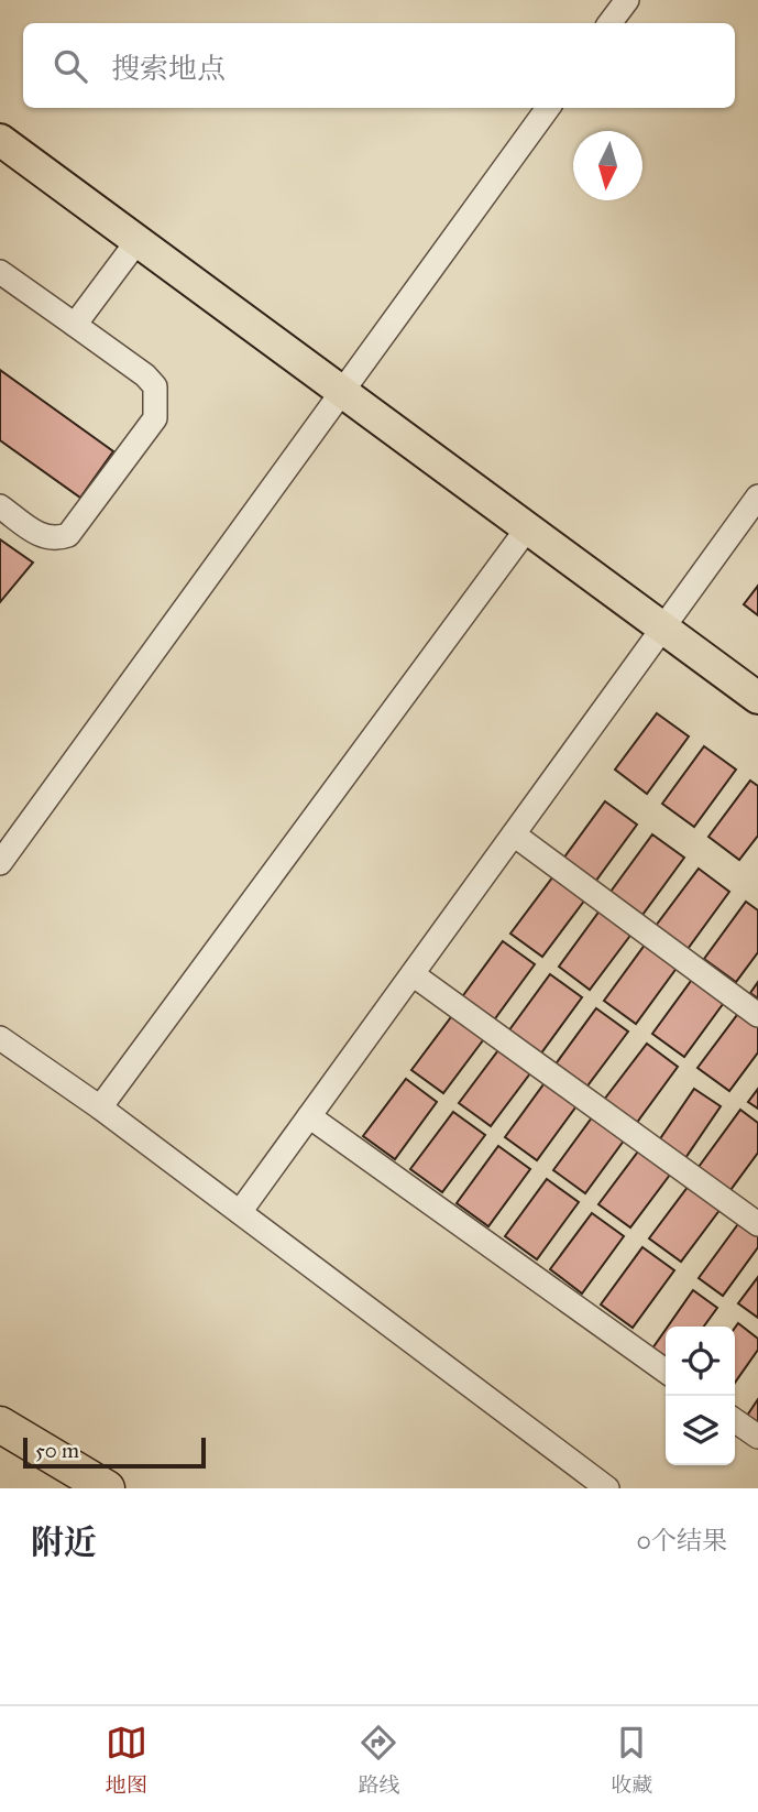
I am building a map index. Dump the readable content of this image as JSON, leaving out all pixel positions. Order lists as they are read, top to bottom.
{
  "scale_bar": "50 m",
  "north": "bottom",
  "page": {
    "search": "搜索地点",
    "scale": "50 m",
    "heading": ["附近", "0个结果"],
    "nav": ["地图", "路线", "收藏"]
  }
}
